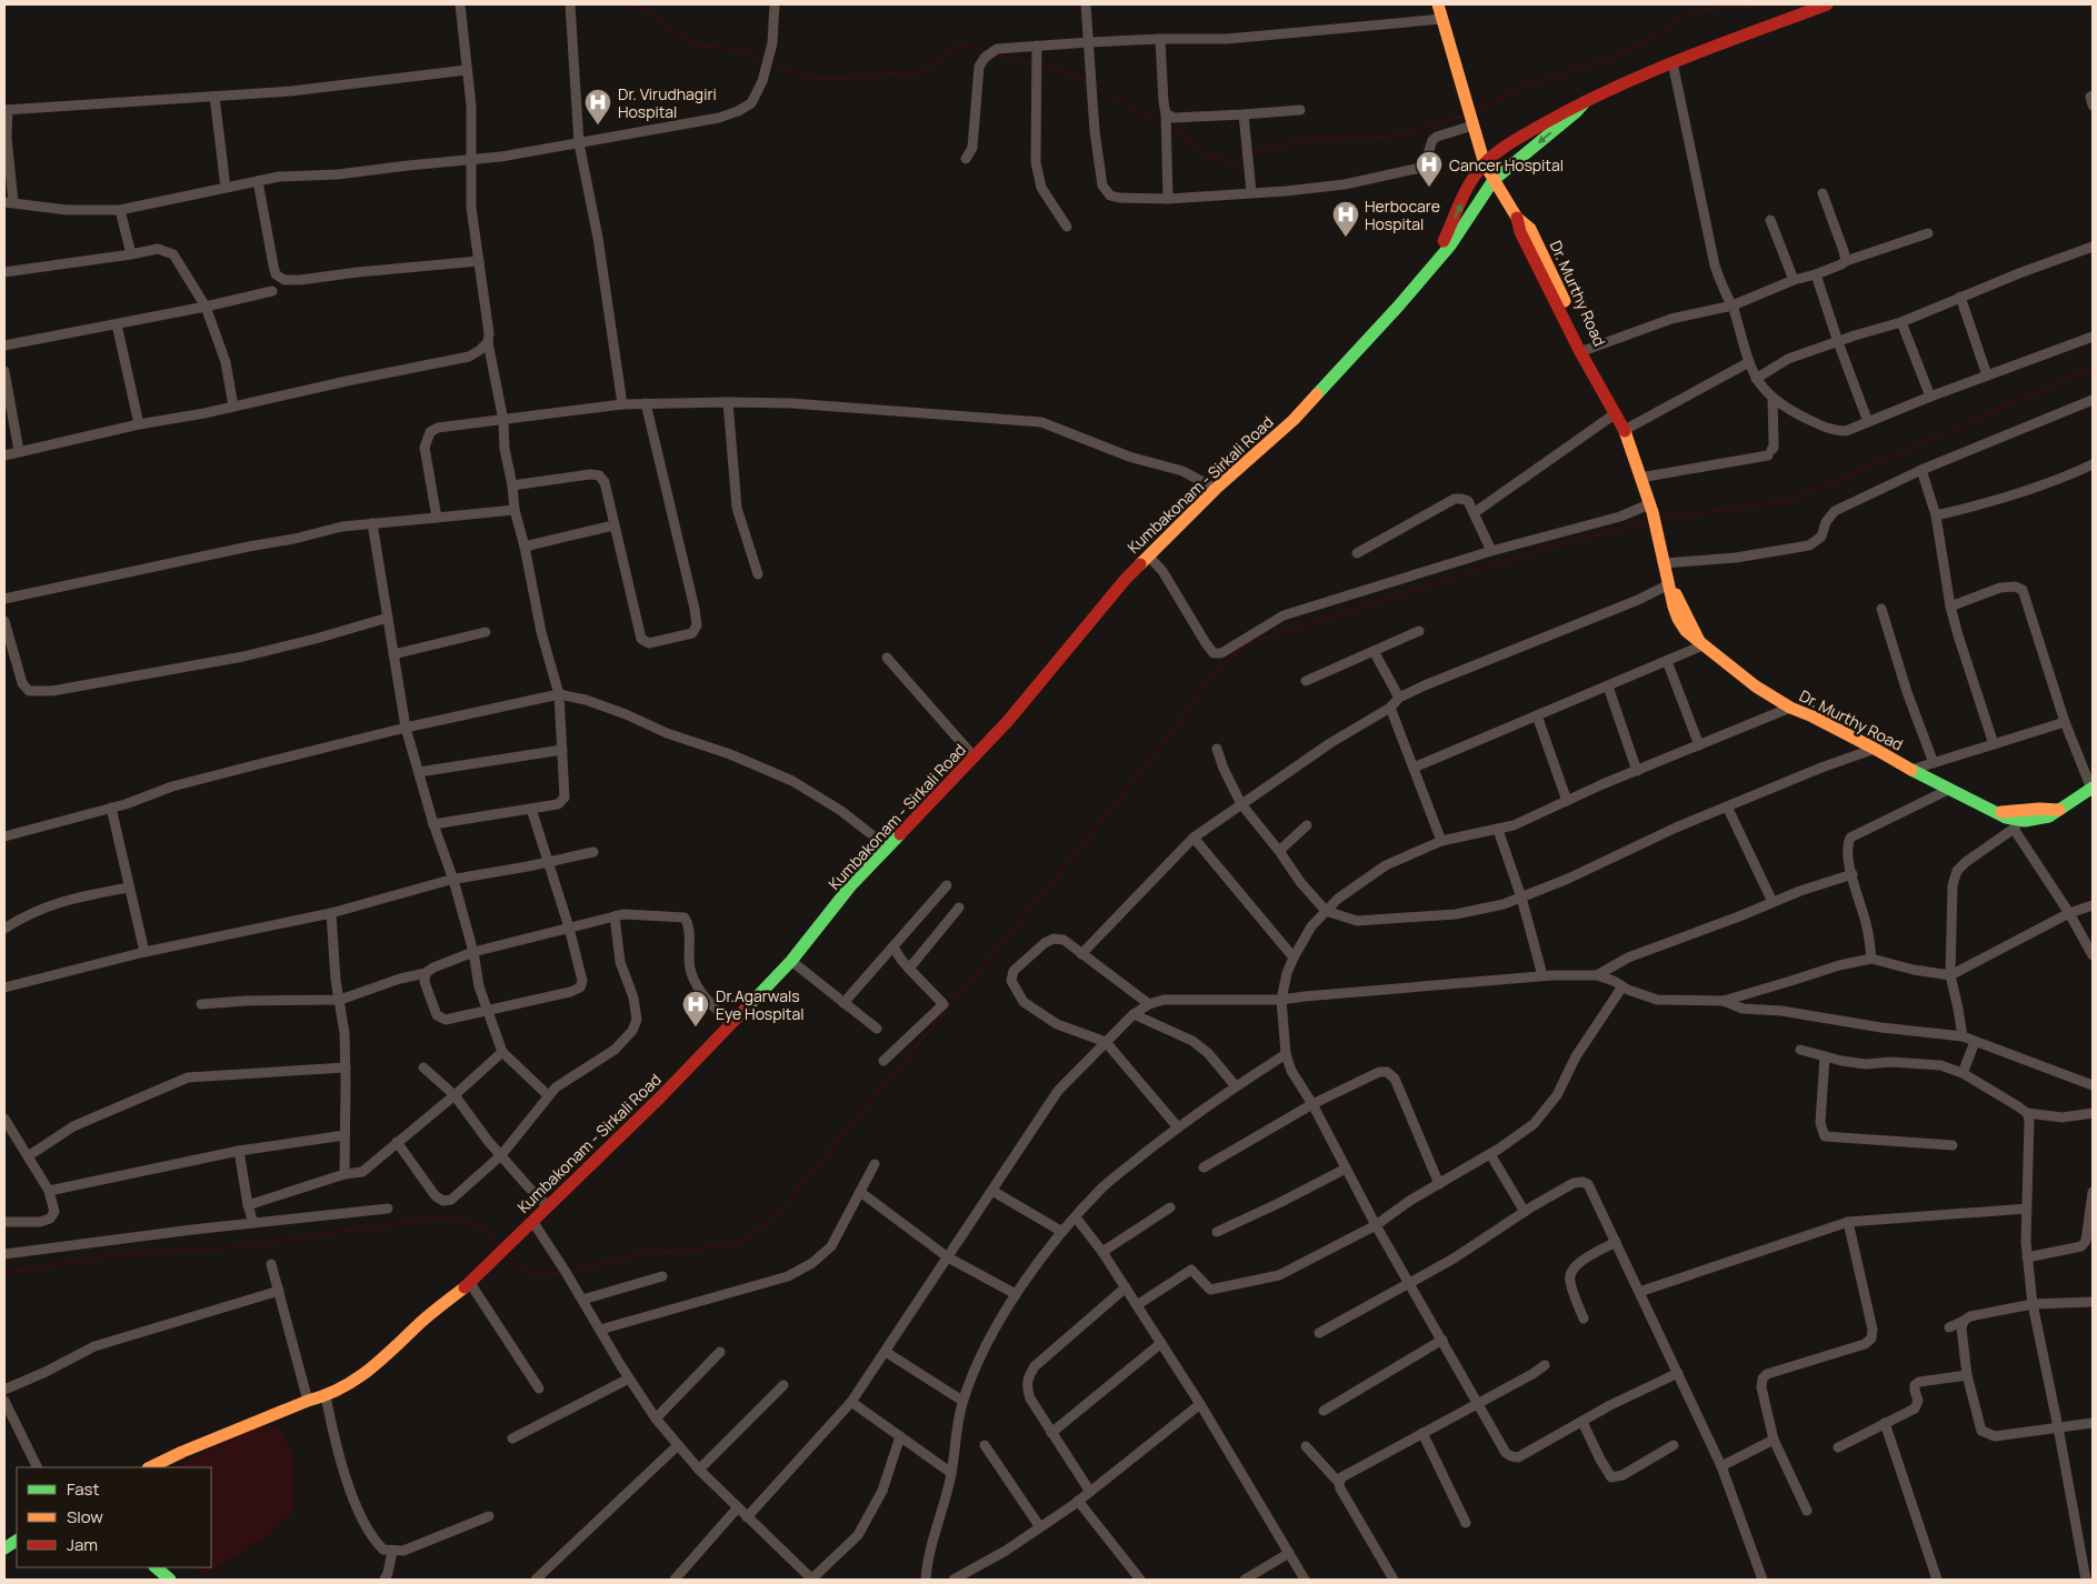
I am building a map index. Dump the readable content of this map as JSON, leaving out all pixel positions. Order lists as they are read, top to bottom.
{
  "streets": {
    "main road": ["Dr. Murthy Road", "Kumbakonam - Sirkali Road"]
  },
  "crossings": [
    ["Dr. Murthy Road", "Kumbakonam - Sirkali Road"]
  ],
  "places": {
    "hospital": [
      "Dr. Virudhagiri Hospital",
      "Cancer Hospital",
      "Herbocare Hospital",
      "Dr.Agarwals Eye Hospital"
    ]
  },
  "legend": ["Fast", "Slow", "Jam"]
}
